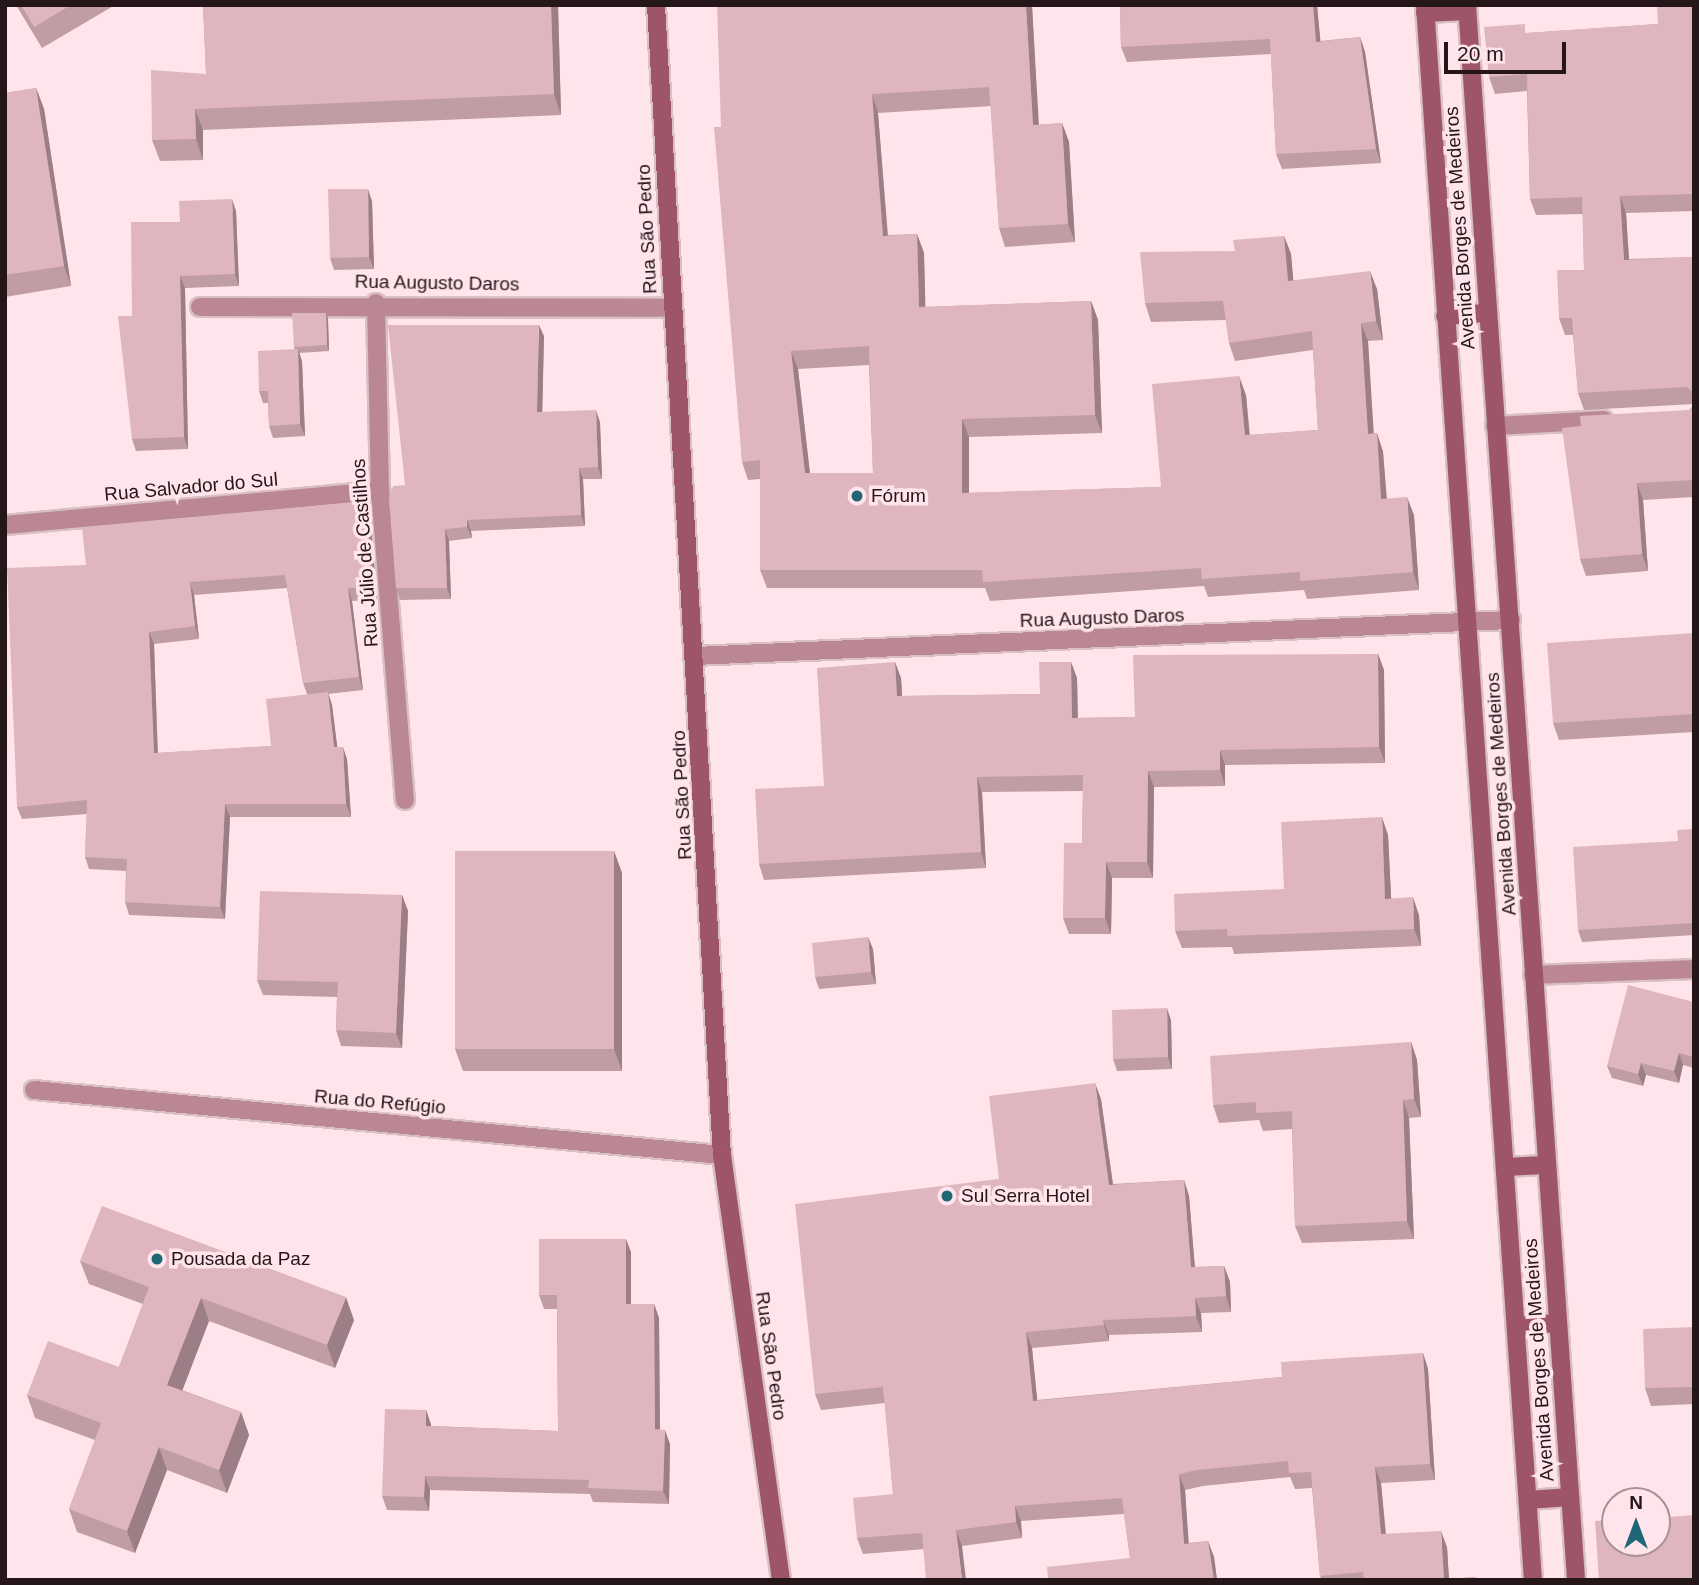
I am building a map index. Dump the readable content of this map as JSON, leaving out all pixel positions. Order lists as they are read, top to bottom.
{
  "streets": {
    "main road": ["Avenida Borges de Medeiros", "Rua São Pedro"],
    "street": [
      "Rua Augusto Daros",
      "Rua Salvador do Sul",
      "Rua Júlio de Castilhos",
      "Rua do Refúgio"
    ]
  },
  "crossings": [
    ["Avenida Borges de Medeiros", "Rua Augusto Daros"],
    ["Rua São Pedro", "Rua Augusto Daros"],
    ["Rua São Pedro", "Rua do Refúgio"],
    ["Rua Augusto Daros", "Rua Júlio de Castilhos"],
    ["Rua Salvador do Sul", "Rua Júlio de Castilhos"]
  ],
  "places": ["Fórum", "Sul Serra Hotel", "Pousada da Paz"],
  "scale_bar": "20 m",
  "north": "top"
}
